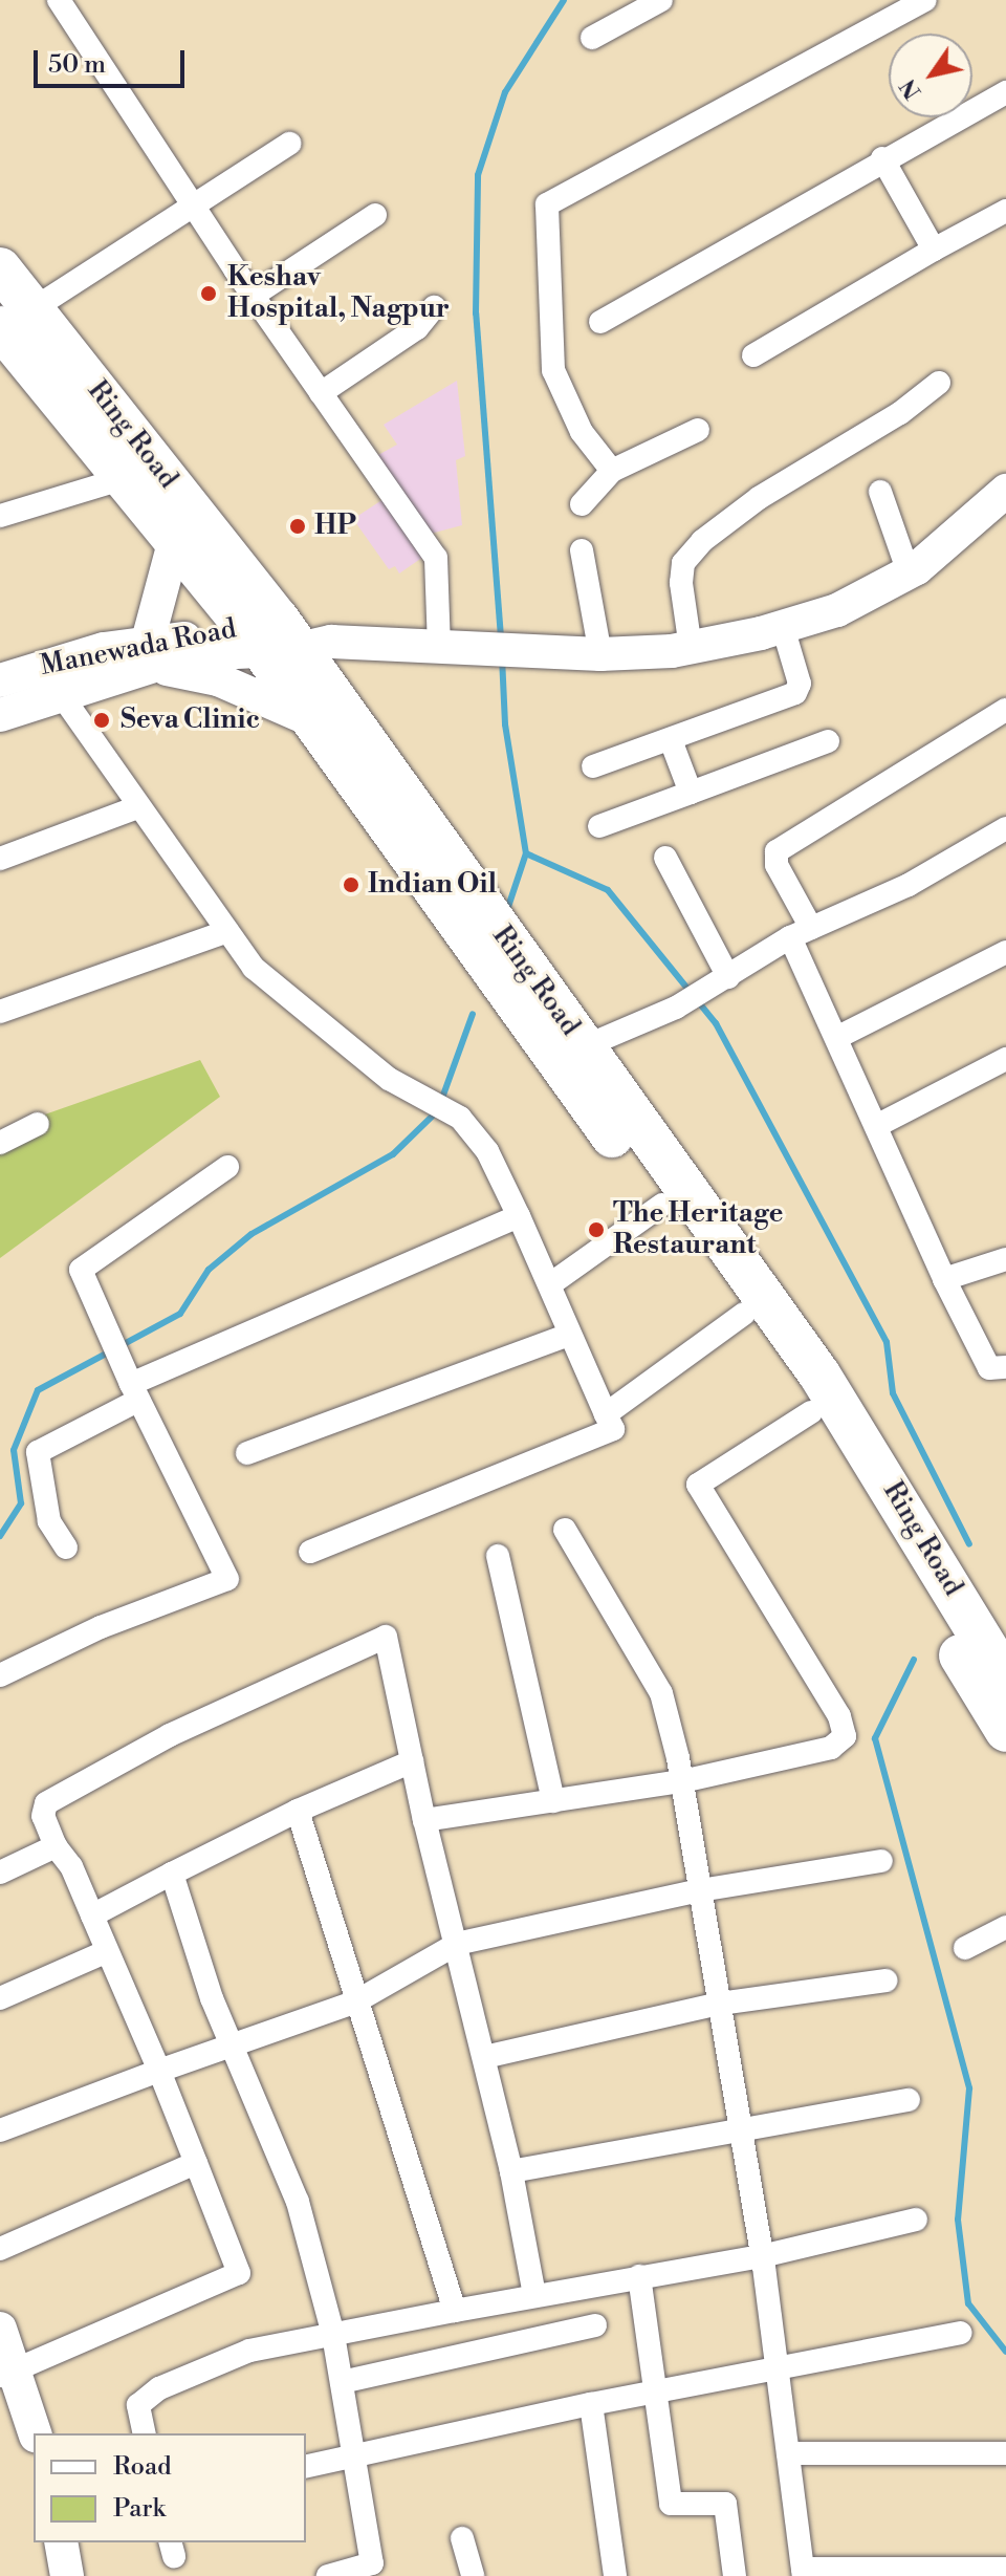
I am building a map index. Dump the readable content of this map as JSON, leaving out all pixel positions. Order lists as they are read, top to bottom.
{
  "streets": {
    "highway": ["Ring Road"],
    "street": ["Manewada Road"]
  },
  "places": [
    "Keshav Hospital, Nagpur",
    "HP",
    "Seva Clinic",
    "Indian Oil",
    "The Heritage Restaurant"
  ],
  "legend": ["Road", "Park"],
  "scale_bar": "50 m",
  "north": "bottom left"
}
